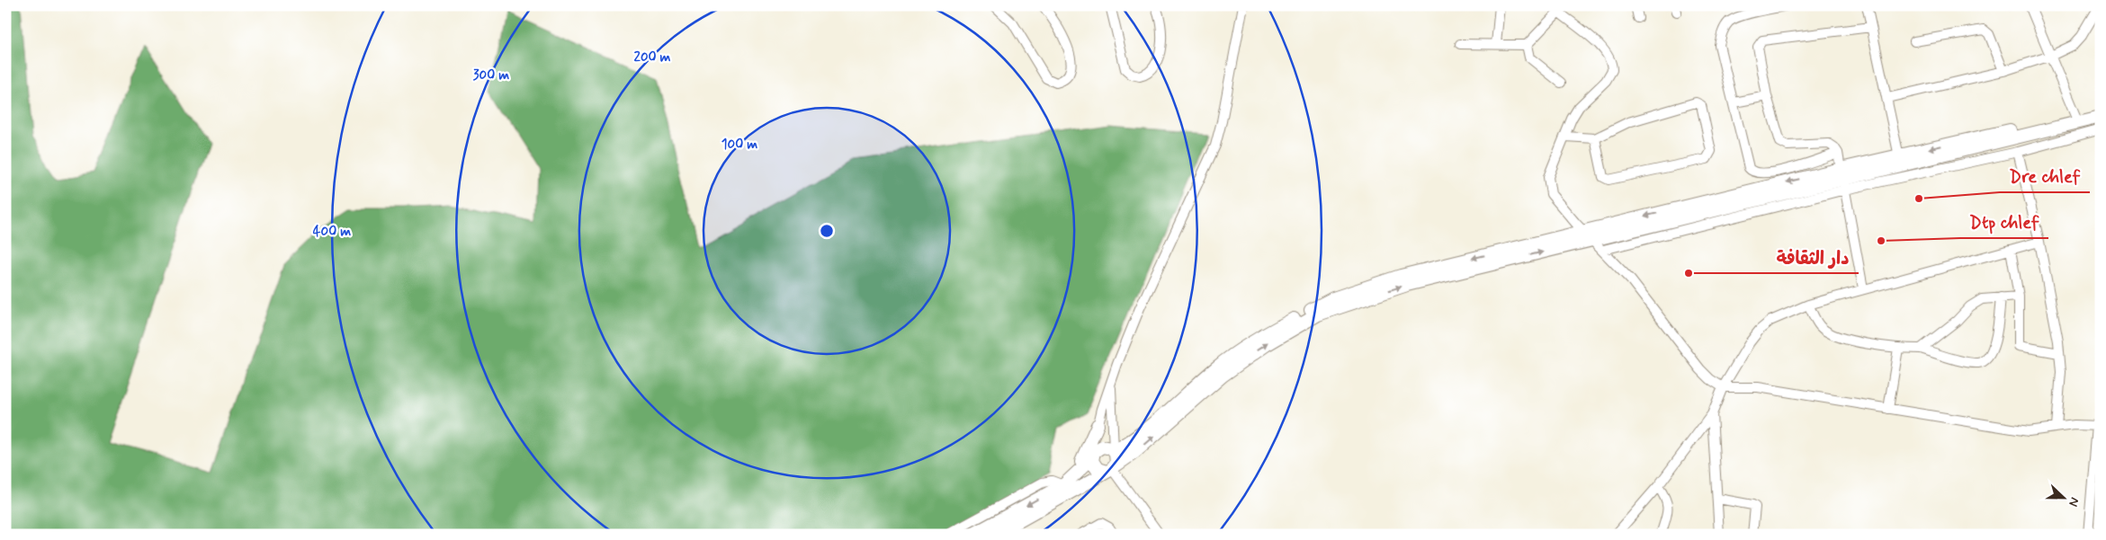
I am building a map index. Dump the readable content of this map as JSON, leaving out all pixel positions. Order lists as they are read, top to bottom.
{
  "places": ["Dre chlef", "Dtp chlef", "دار الثقافة"],
  "north": "right",
  "rings": [
    "200 m",
    "300 m",
    "100 m",
    "400 m"
  ]
}
